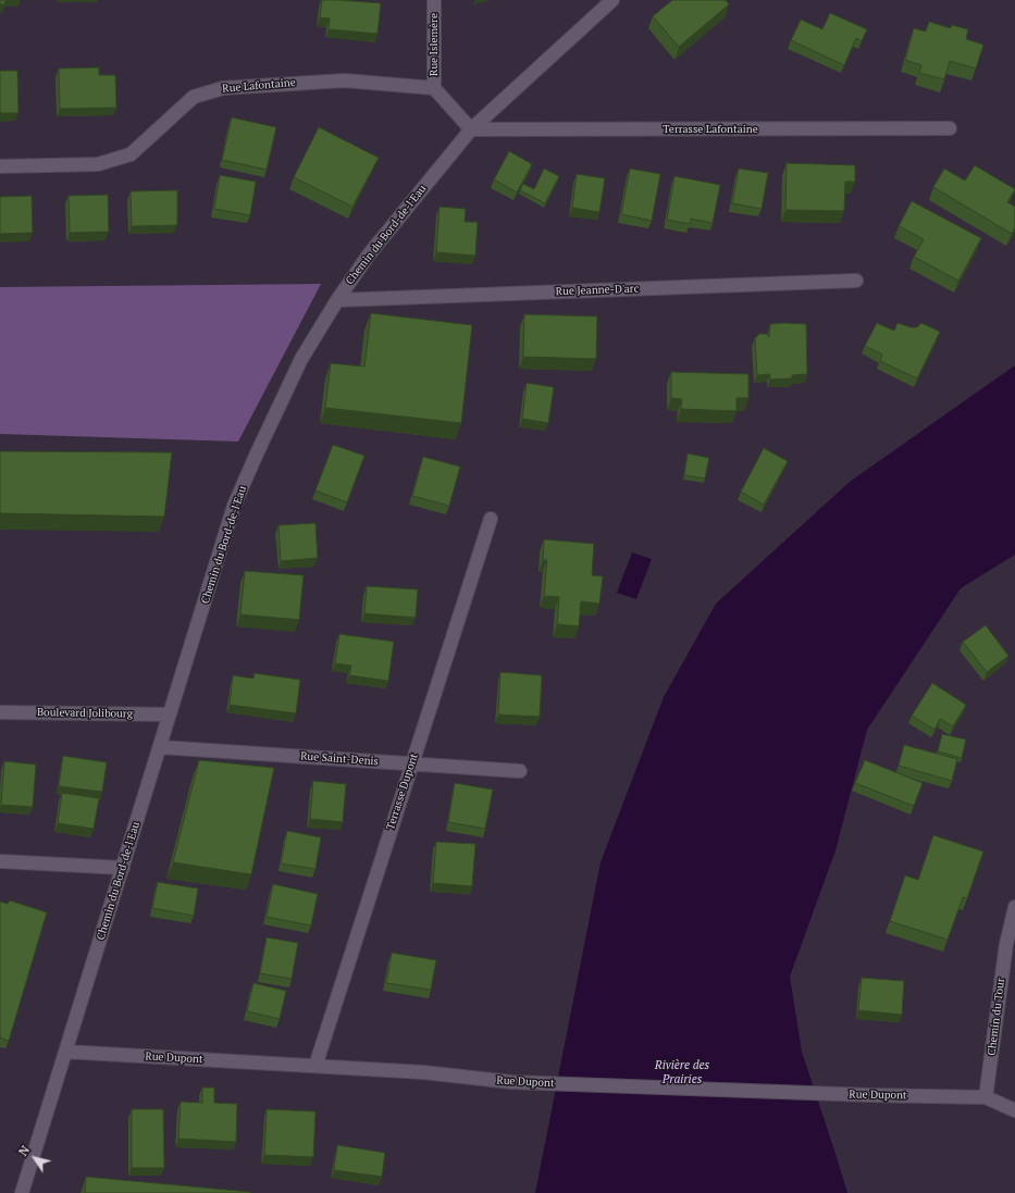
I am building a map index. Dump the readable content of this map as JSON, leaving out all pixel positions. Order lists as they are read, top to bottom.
{
  "streets": {
    "street": [
      "Rue Islemère",
      "Rue Lafontaine",
      "Terrasse Lafontaine",
      "Chemin du Bord-de-l'Eau",
      "Rue Jeanne-D'arc",
      "Boulevard Jolibourg",
      "Rue Saint-Denis",
      "Terrasse Dupont",
      "Chemin du Tour",
      "Rue Dupont"
    ]
  },
  "crossings": [
    ["Rue Islemère", "Rue Lafontaine"],
    ["Terrasse Lafontaine", "Chemin du Bord-de-l'Eau"],
    ["Chemin du Bord-de-l'Eau", "Rue Jeanne-D'arc"],
    ["Chemin du Bord-de-l'Eau", "Boulevard Jolibourg"],
    ["Chemin du Bord-de-l'Eau", "Rue Saint-Denis"],
    ["Chemin du Bord-de-l'Eau", "Rue Dupont"],
    ["Rue Saint-Denis", "Terrasse Dupont"],
    ["Terrasse Dupont", "Rue Dupont"],
    ["Chemin du Tour", "Rue Dupont"]
  ],
  "water": ["Rivière des Prairies"],
  "north": "top left"
}
